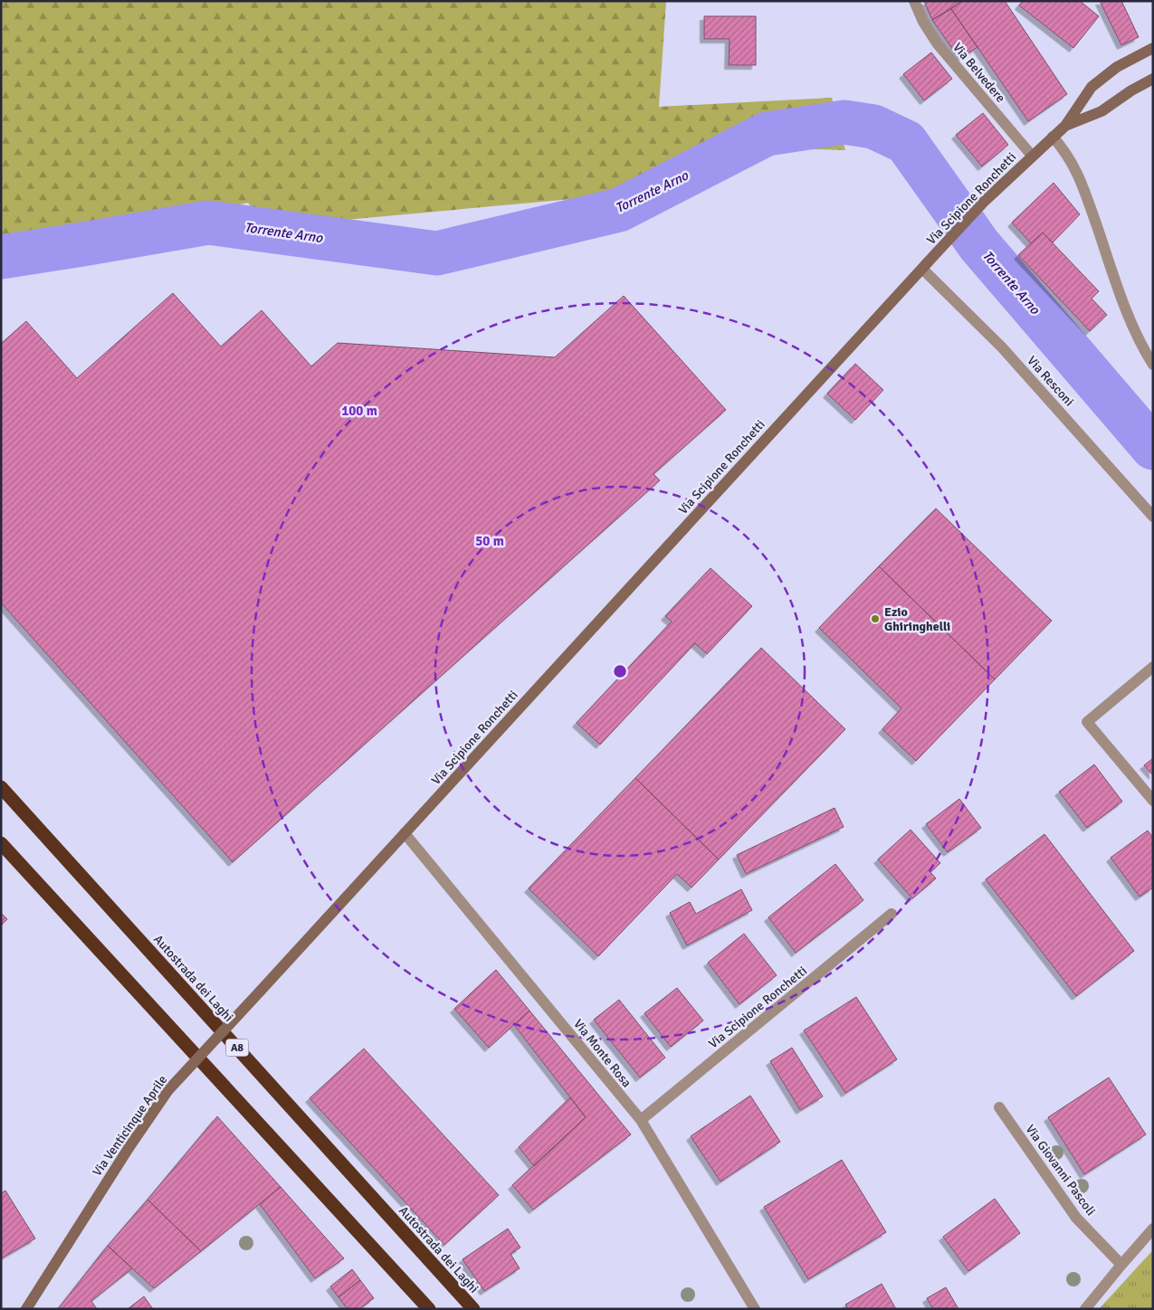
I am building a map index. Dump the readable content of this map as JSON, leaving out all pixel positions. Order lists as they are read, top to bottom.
{
  "streets": {
    "highway": ["Autostrada dei Laghi", "A8"],
    "street": [
      "Via Belvedere",
      "Via Scipione Ronchetti",
      "Via Resconi",
      "Via Monte Rosa",
      "Via Venticinque Aprile",
      "Via Giovanni Pascoli"
    ]
  },
  "crossings": [
    ["Via Belvedere", "Via Scipione Ronchetti"],
    ["Via Scipione Ronchetti", "Via Resconi"],
    ["Via Scipione Ronchetti", "Via Monte Rosa"],
    ["Via Scipione Ronchetti", "Via Venticinque Aprile"],
    ["Via Monte Rosa", "Via Venticinque Aprile"]
  ],
  "water": ["Torrente Arno"],
  "places": ["Ezio Ghiringhelli"],
  "rings": ["100 m", "50 m"]
}
